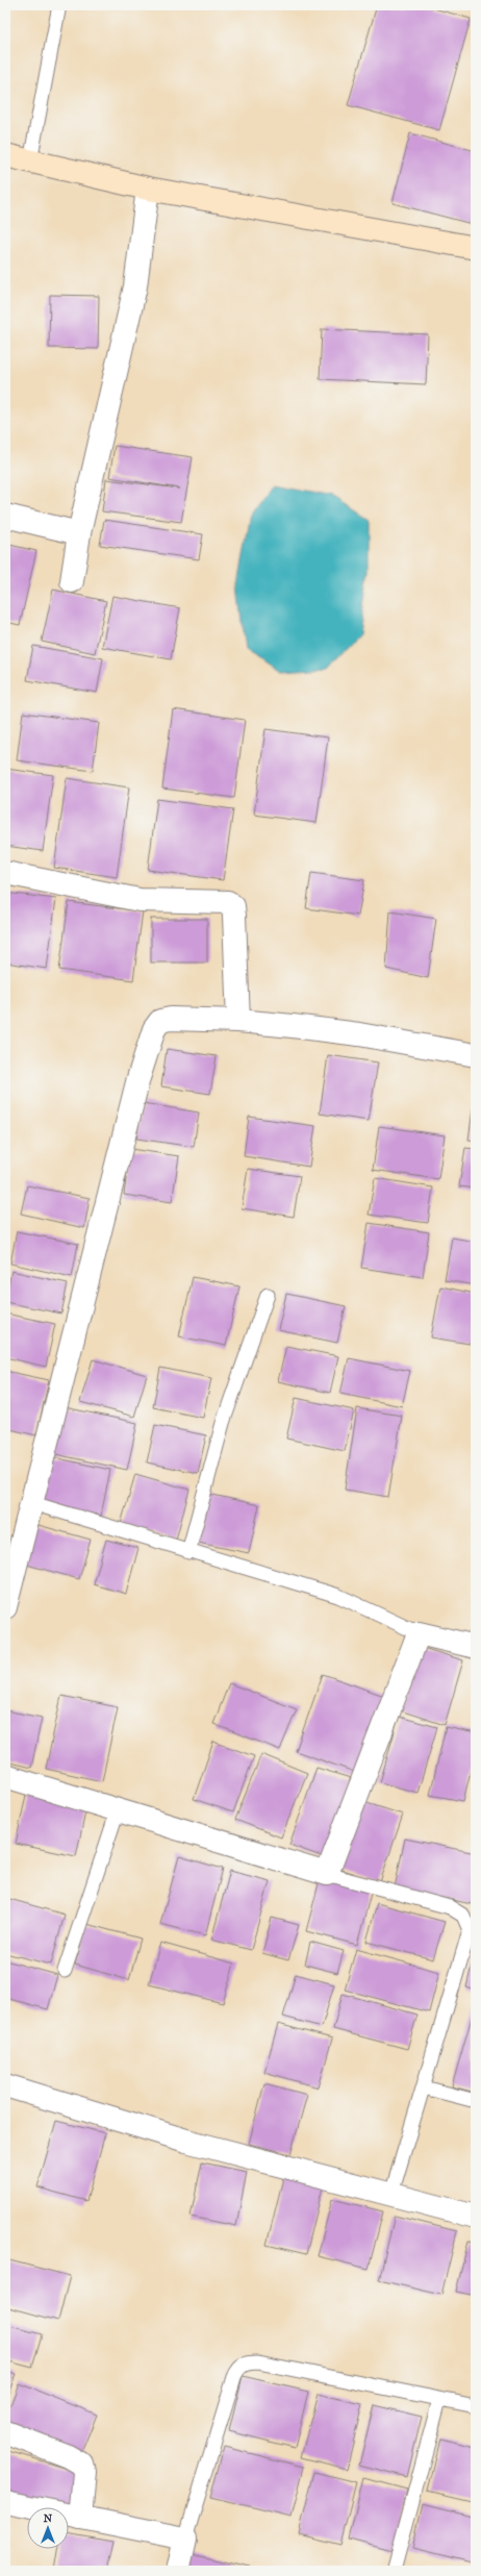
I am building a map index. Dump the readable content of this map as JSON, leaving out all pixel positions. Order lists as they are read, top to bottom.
{
  "north": "top"
}
